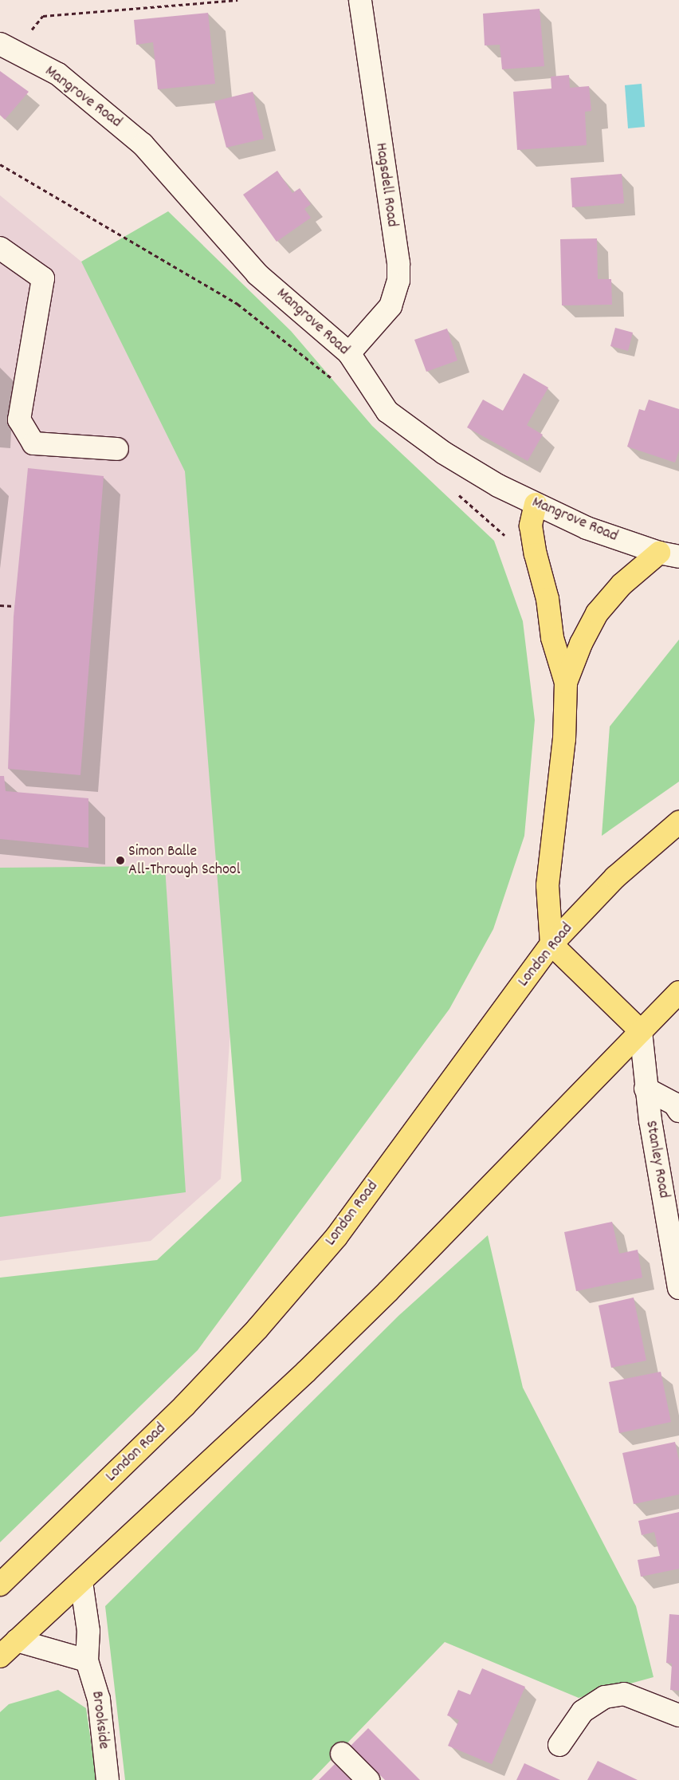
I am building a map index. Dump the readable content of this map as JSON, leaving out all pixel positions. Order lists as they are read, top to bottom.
{
  "streets": {
    "highway": ["London Road"],
    "street": [
      "Mangrove Road",
      "Hagsdell Road",
      "Stanley Road",
      "Brookside"
    ]
  },
  "crossings": [
    ["Mangrove Road", "Hagsdell Road"]
  ],
  "places": ["Simon Balle All-Through School"]
}
